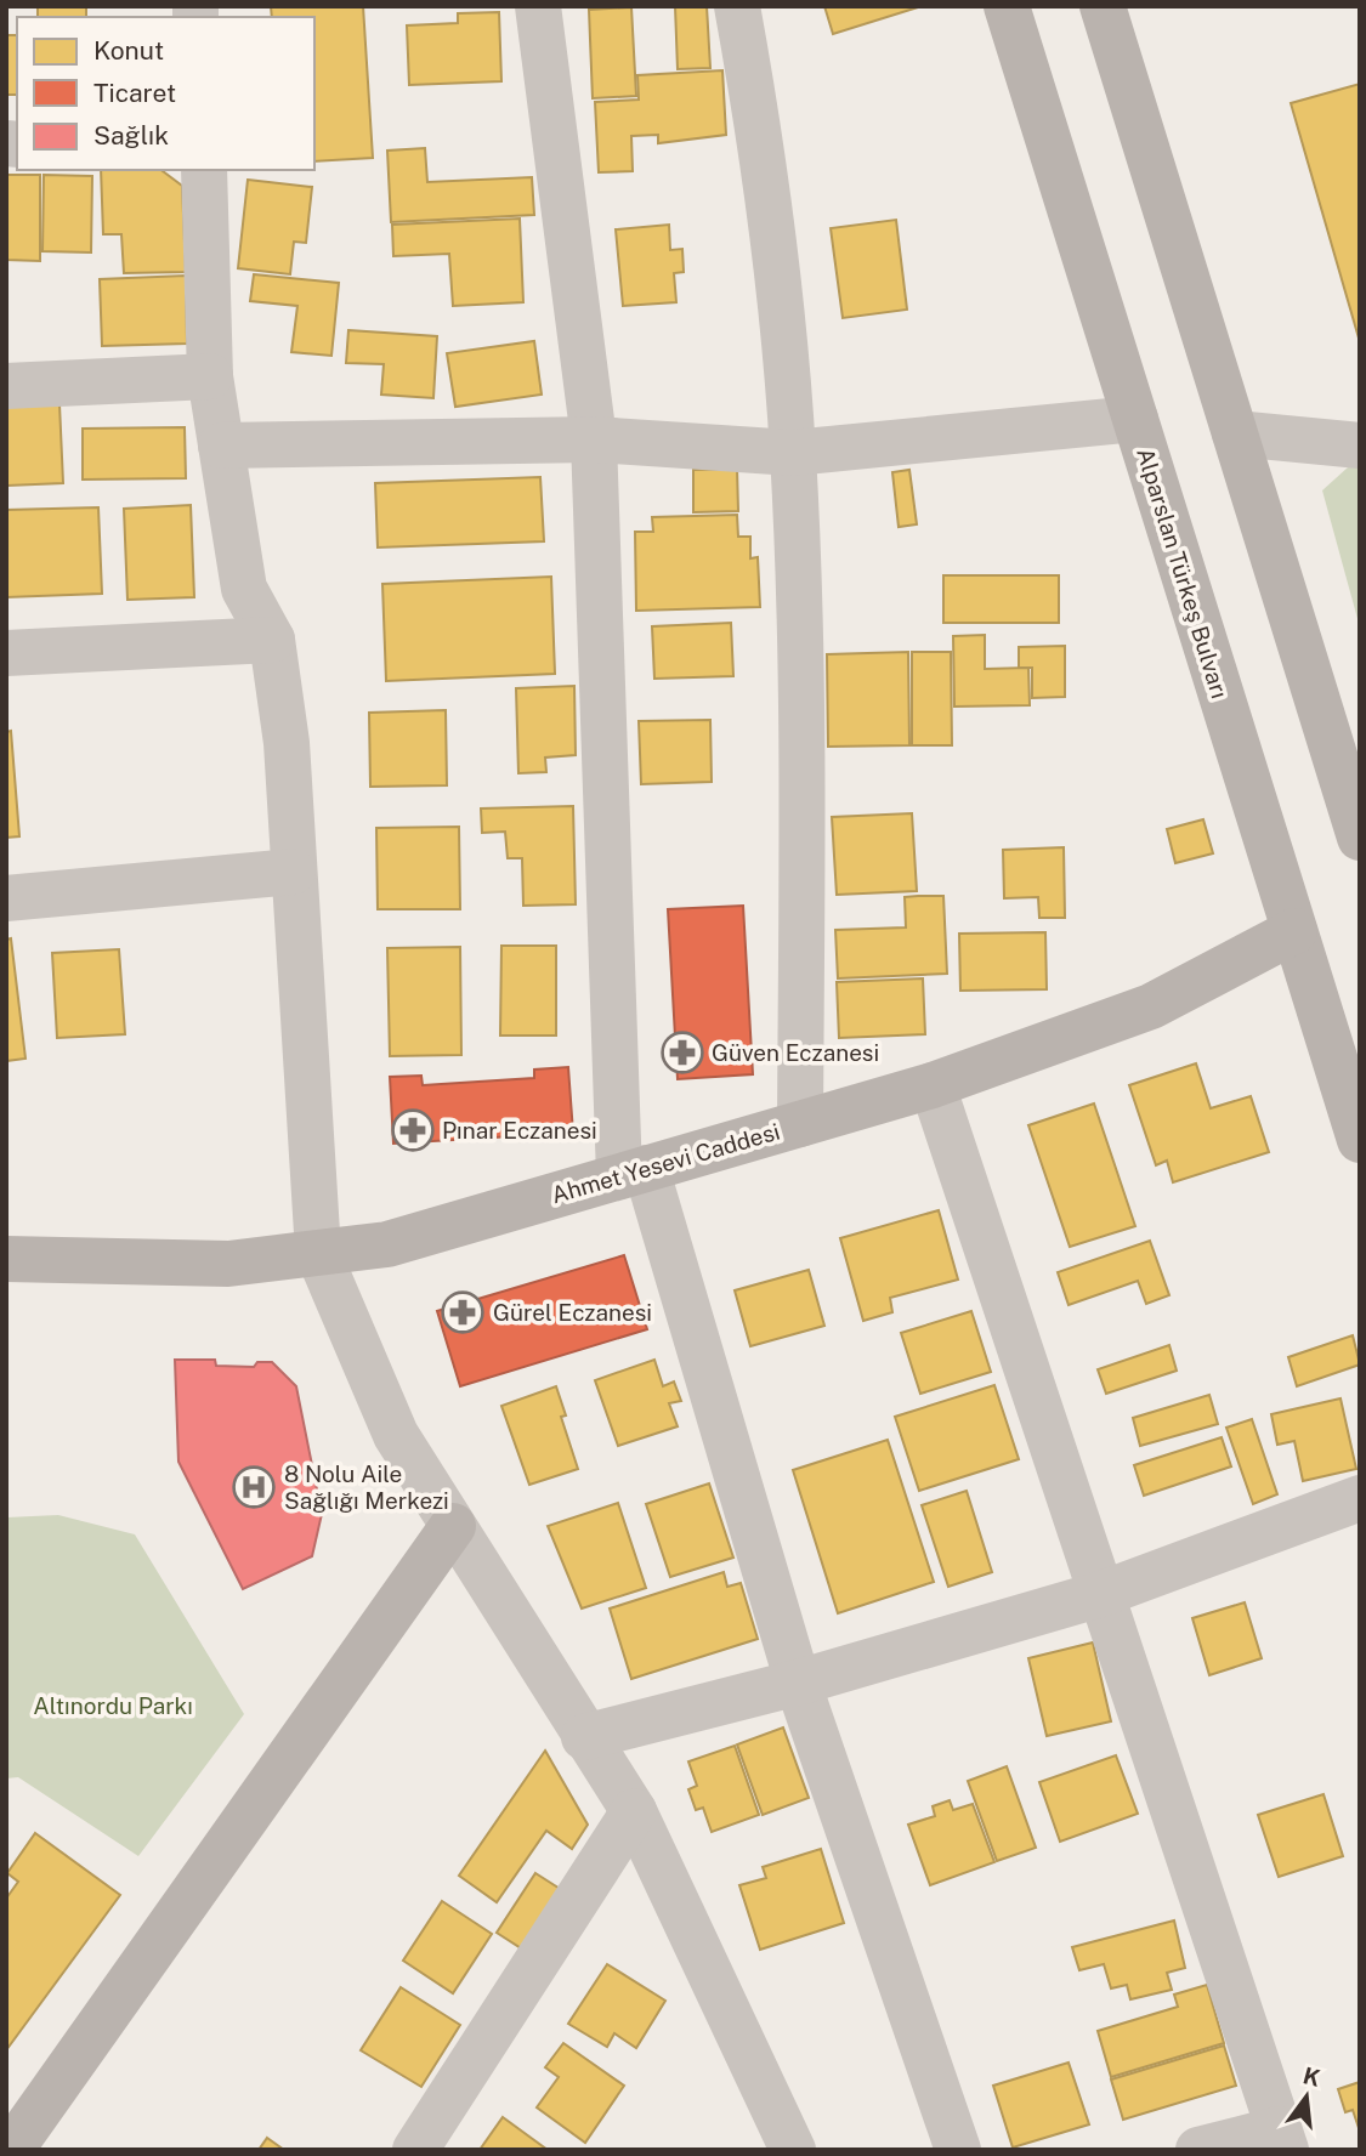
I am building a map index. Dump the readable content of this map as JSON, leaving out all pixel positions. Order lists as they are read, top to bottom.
{
  "streets": {
    "street": ["Alparslan Türkeş Bulvarı", "Ahmet Yesevi Caddesi"]
  },
  "crossings": [
    ["Alparslan Türkeş Bulvarı", "Ahmet Yesevi Caddesi"]
  ],
  "parks": ["Altınordu Parkı"],
  "places": {
    "pharmacy": ["Güven Eczanesi", "Pınar Eczanesi", "Gürel Eczanesi"],
    "hospital": ["8 Nolu Aile Sağlığı Merkezi"]
  },
  "legend": ["Konut", "Ticaret", "Sağlık"],
  "north": "top"
}
